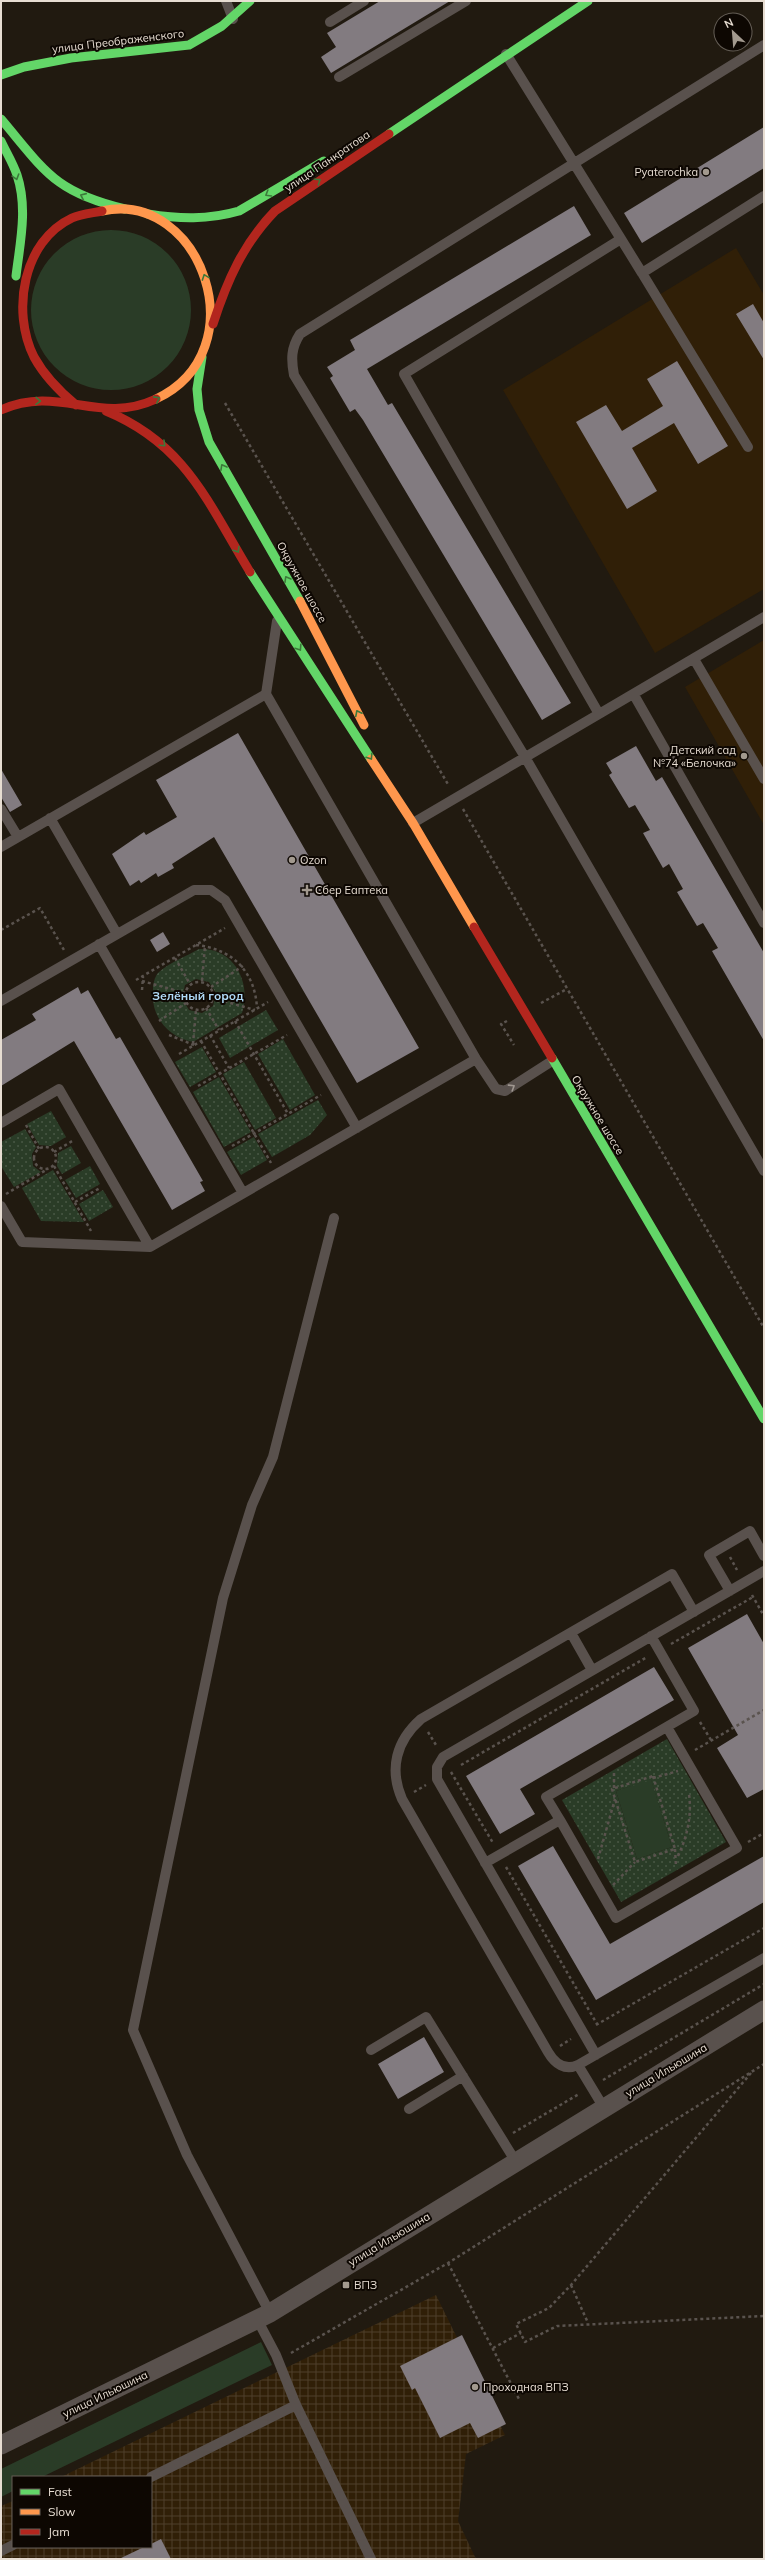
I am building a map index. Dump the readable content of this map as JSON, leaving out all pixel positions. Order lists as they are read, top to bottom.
{
  "streets": {
    "main road": ["улица Преображенского", "улица Панкратова", "Окружное шоссе"],
    "street": ["улица Ильюшина"]
  },
  "crossings": [
    ["улица Панкратова", "Окружное шоссе"]
  ],
  "districts": ["Зелёный город"],
  "places": {
    "other": [
      "Pyaterochka",
      "Детский сад №74 «Белочка»",
      "Ozon",
      "Проходная ВПЗ"
    ],
    "health": ["Сбер Еаптека"],
    "transit": ["ВПЗ"]
  },
  "legend": ["Fast", "Slow", "Jam"],
  "north": "top left"
}
